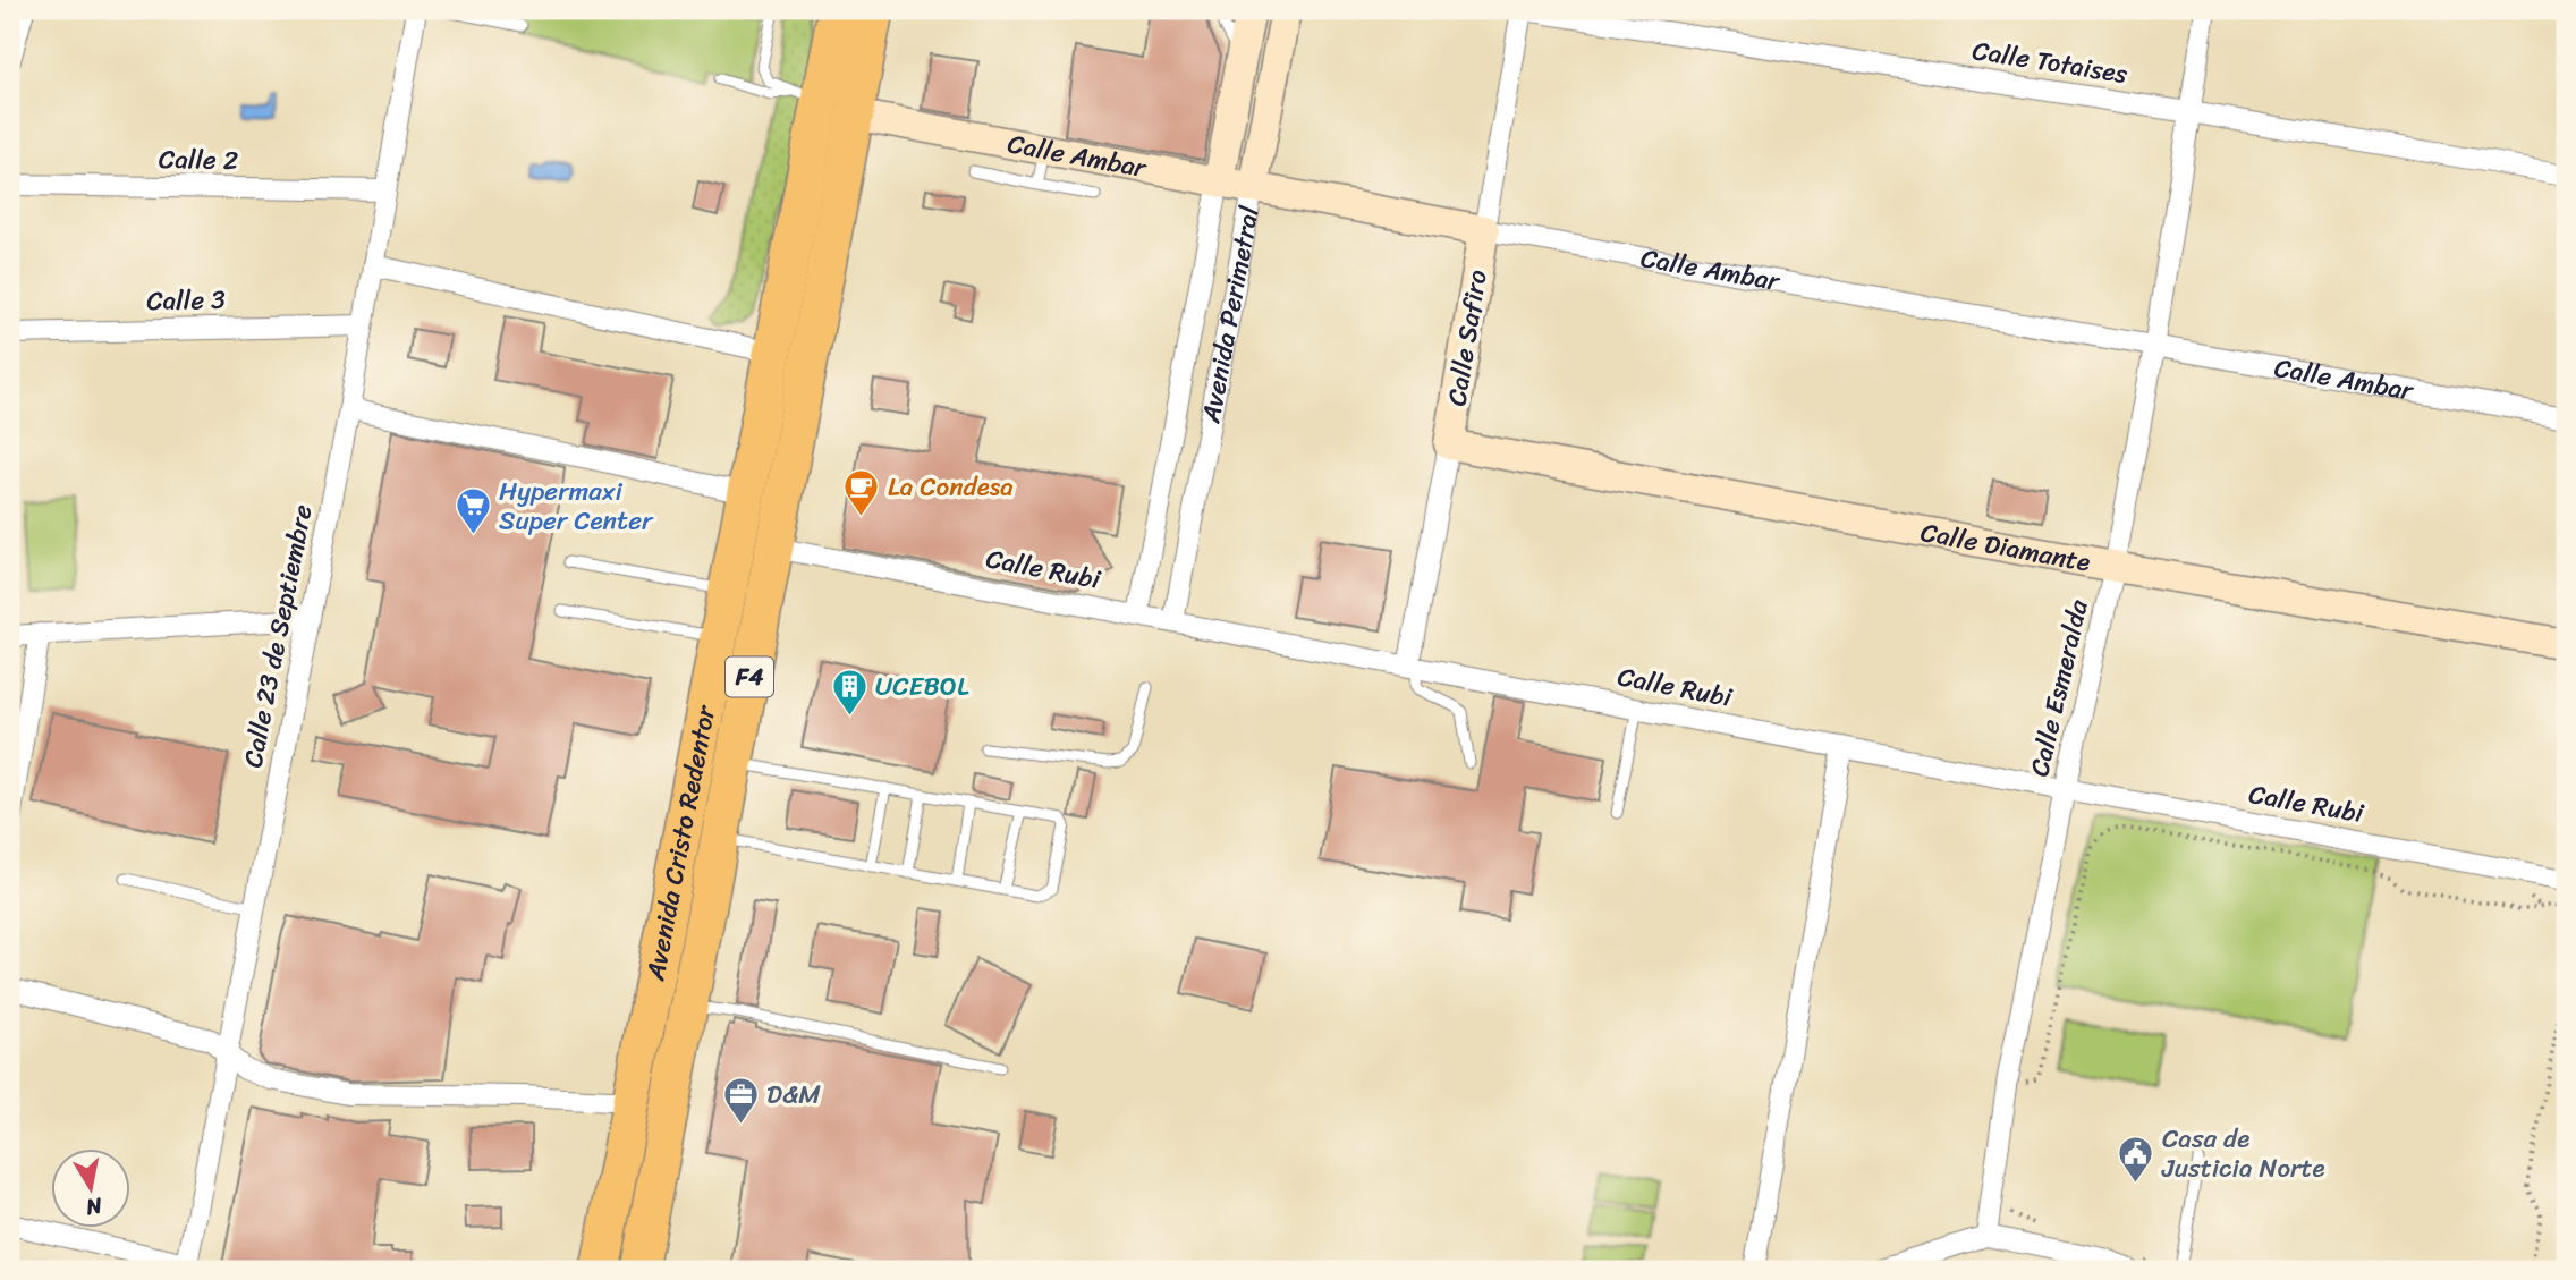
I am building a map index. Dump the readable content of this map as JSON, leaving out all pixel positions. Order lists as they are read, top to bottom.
{
  "streets": {
    "highway": ["F4", "Avenida Cristo Redentor"],
    "street": [
      "Calle Totaises",
      "Calle Ambar",
      "Calle 2",
      "Calle 3",
      "Avenida Perimetral",
      "Calle Safiro",
      "Calle Diamante",
      "Calle Rubi",
      "Calle 23 de Septiembre",
      "Calle Esmeralda"
    ]
  },
  "crossings": [
    ["Calle Totaises", "Calle Safiro"],
    ["Calle Totaises", "Calle Esmeralda"],
    ["Calle Ambar", "Avenida Perimetral"],
    ["Calle Ambar", "Calle Safiro"],
    ["Calle Ambar", "Calle Esmeralda"],
    ["Calle Ambar", "Avenida Cristo Redentor"],
    ["Calle 2", "Calle 23 de Septiembre"],
    ["Calle 3", "Calle 23 de Septiembre"],
    ["Avenida Perimetral", "Calle Rubi"],
    ["Calle Safiro", "Calle Diamante"],
    ["Calle Safiro", "Calle Rubi"],
    ["Calle Diamante", "Calle Esmeralda"],
    ["Calle Rubi", "Calle Esmeralda"],
    ["Calle Rubi", "Avenida Cristo Redentor"]
  ],
  "places": {
    "cafe": ["La Condesa"],
    "supermarket": ["Hypermaxi Super Center"],
    "building": ["UCEBOL"],
    "office": ["D&M"],
    "public building": ["Casa de Justicia Norte"]
  },
  "north": "bottom"
}
